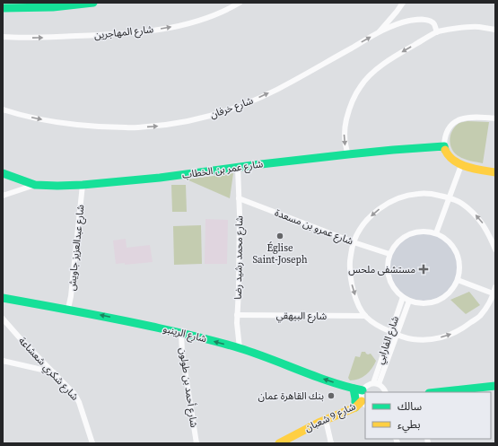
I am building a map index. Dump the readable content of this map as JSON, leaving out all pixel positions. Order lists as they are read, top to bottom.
{
  "streets": {
    "street": [
      "شارع المهاجرين",
      "شارع خرفان",
      "شارع عمر بن الخطاب",
      "شارع عمرو بن مسعدة",
      "شارع عبدالعزيز جاويش",
      "شارع محمد رشيد رضا",
      "شارع البيهقي",
      "شارع الرينبو",
      "شارع الفارابي",
      "شارع شكري شعشاعة",
      "شارع أحمد بن طولون",
      "شارع 9 شعبان"
    ]
  },
  "crossings": [
    ["شارع عمر بن الخطاب", "شارع عبدالعزيز جاويش"],
    ["شارع عمر بن الخطاب", "شارع محمد رشيد رضا"],
    ["شارع عمرو بن مسعدة", "شارع محمد رشيد رضا"],
    ["شارع عمرو بن مسعدة", "شارع الفارابي"],
    ["شارع عبدالعزيز جاويش", "شارع الرينبو"],
    ["شارع محمد رشيد رضا", "شارع البيهقي"],
    ["شارع محمد رشيد رضا", "شارع الرينبو"],
    ["شارع الرينبو", "شارع أحمد بن طولون"]
  ],
  "one_way": ["شارع خرفان", "شارع الرينبو"],
  "places": {
    "other": ["Église Saint-Joseph", "بنك القاهرة عمان"],
    "health": ["مستشفى ملحس"]
  },
  "legend": ["سالك", "بطيء"]
}
